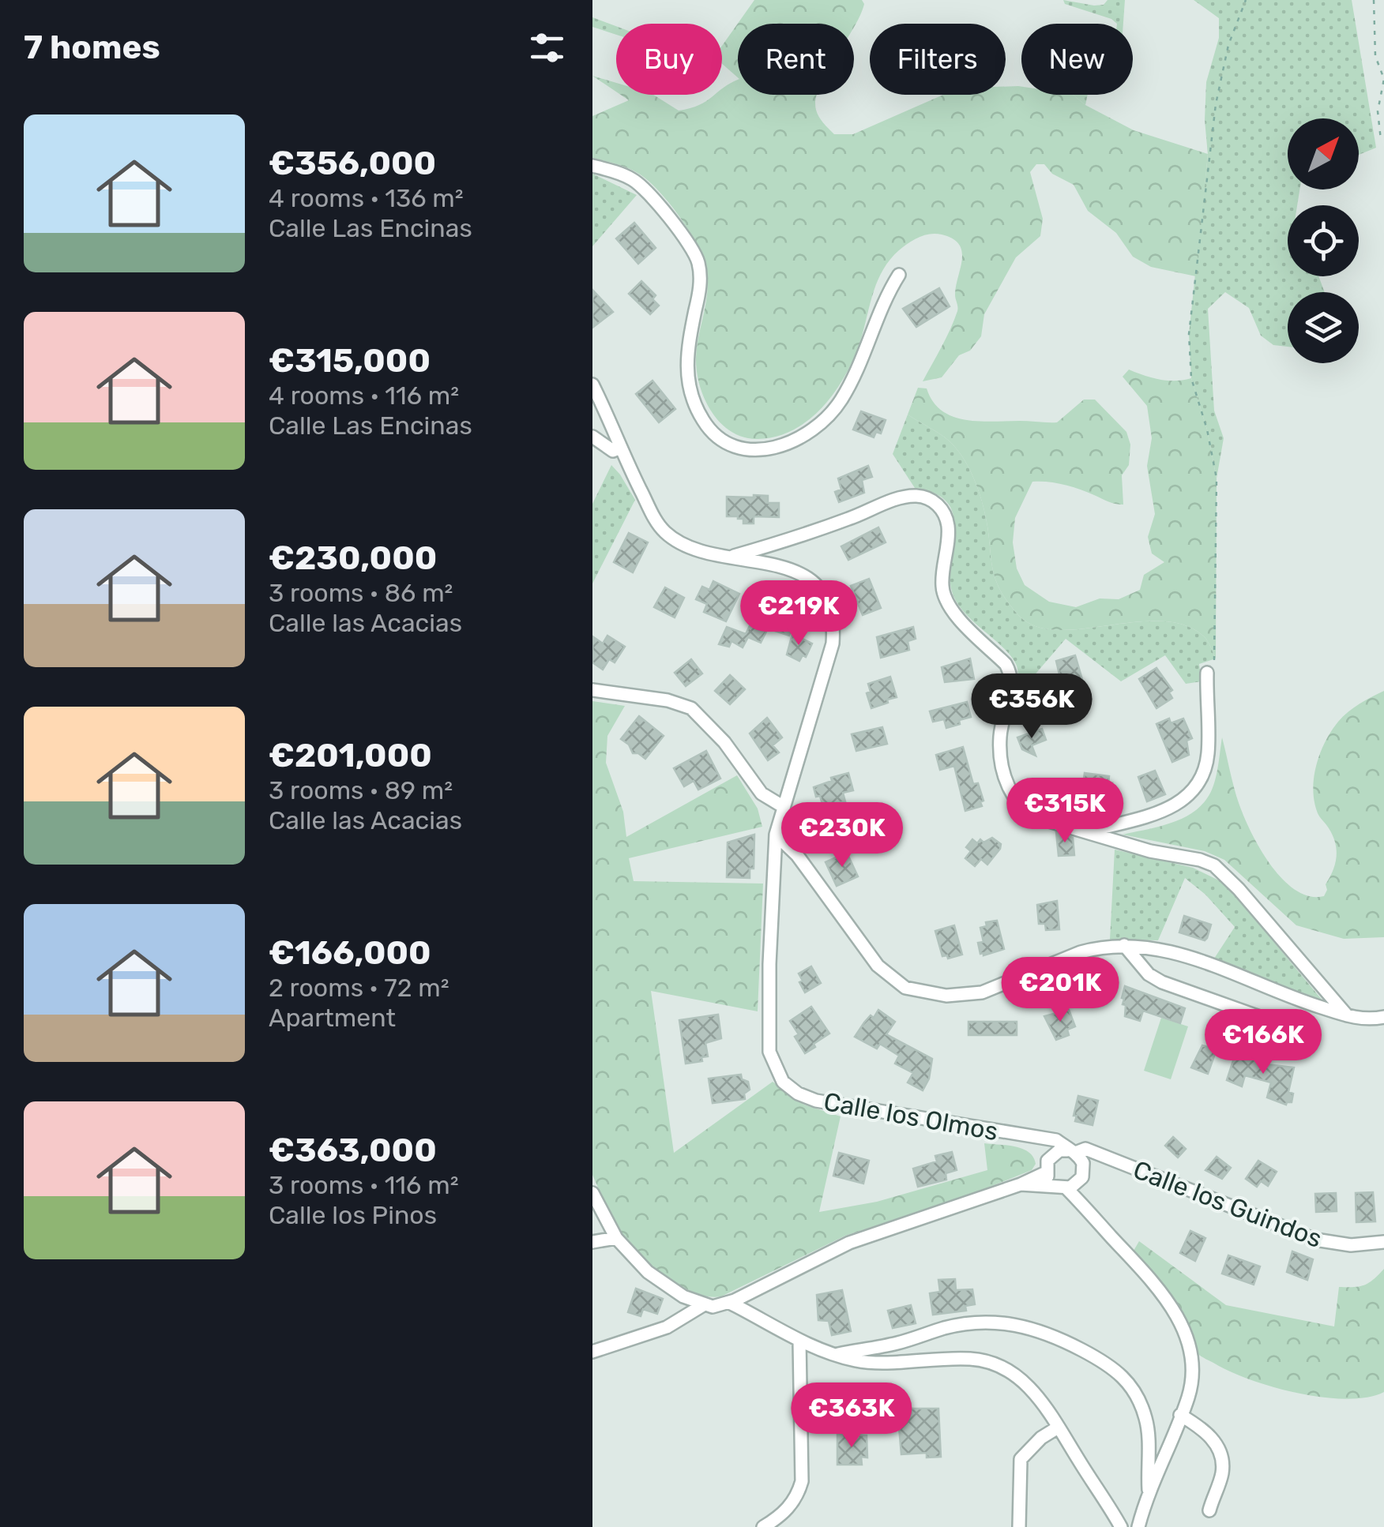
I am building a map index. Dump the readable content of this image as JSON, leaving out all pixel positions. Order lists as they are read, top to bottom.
{
  "streets": {
    "street": ["Calle los Olmos", "Calle los Guindos"]
  },
  "crossings": [
    ["Calle los Olmos", "Calle los Guindos"]
  ],
  "north": "top right",
  "page": {
    "heading": "7 homes",
    "chip": [
      "Buy",
      "Rent",
      "Filters",
      "New"
    ],
    "list": [
      {
        "name": "€356,000",
        "note": "4 rooms · 136 m² · Calle Las Encinas"
      },
      {
        "name": "€315,000",
        "note": "4 rooms · 116 m² · Calle Las Encinas"
      },
      {
        "name": "€230,000",
        "note": "3 rooms · 86 m² · Calle las Acacias"
      },
      {
        "name": "€201,000",
        "note": "3 rooms · 89 m² · Calle las Acacias"
      },
      {
        "name": "€166,000",
        "note": "2 rooms · 72 m² · Apartment"
      },
      {
        "name": "€363,000",
        "note": "3 rooms · 116 m² · Calle los Pinos"
      }
    ],
    "price": [
      "€219K",
      "€356K",
      "€315K",
      "€230K",
      "€201K",
      "€166K",
      "€363K"
    ]
  }
}
